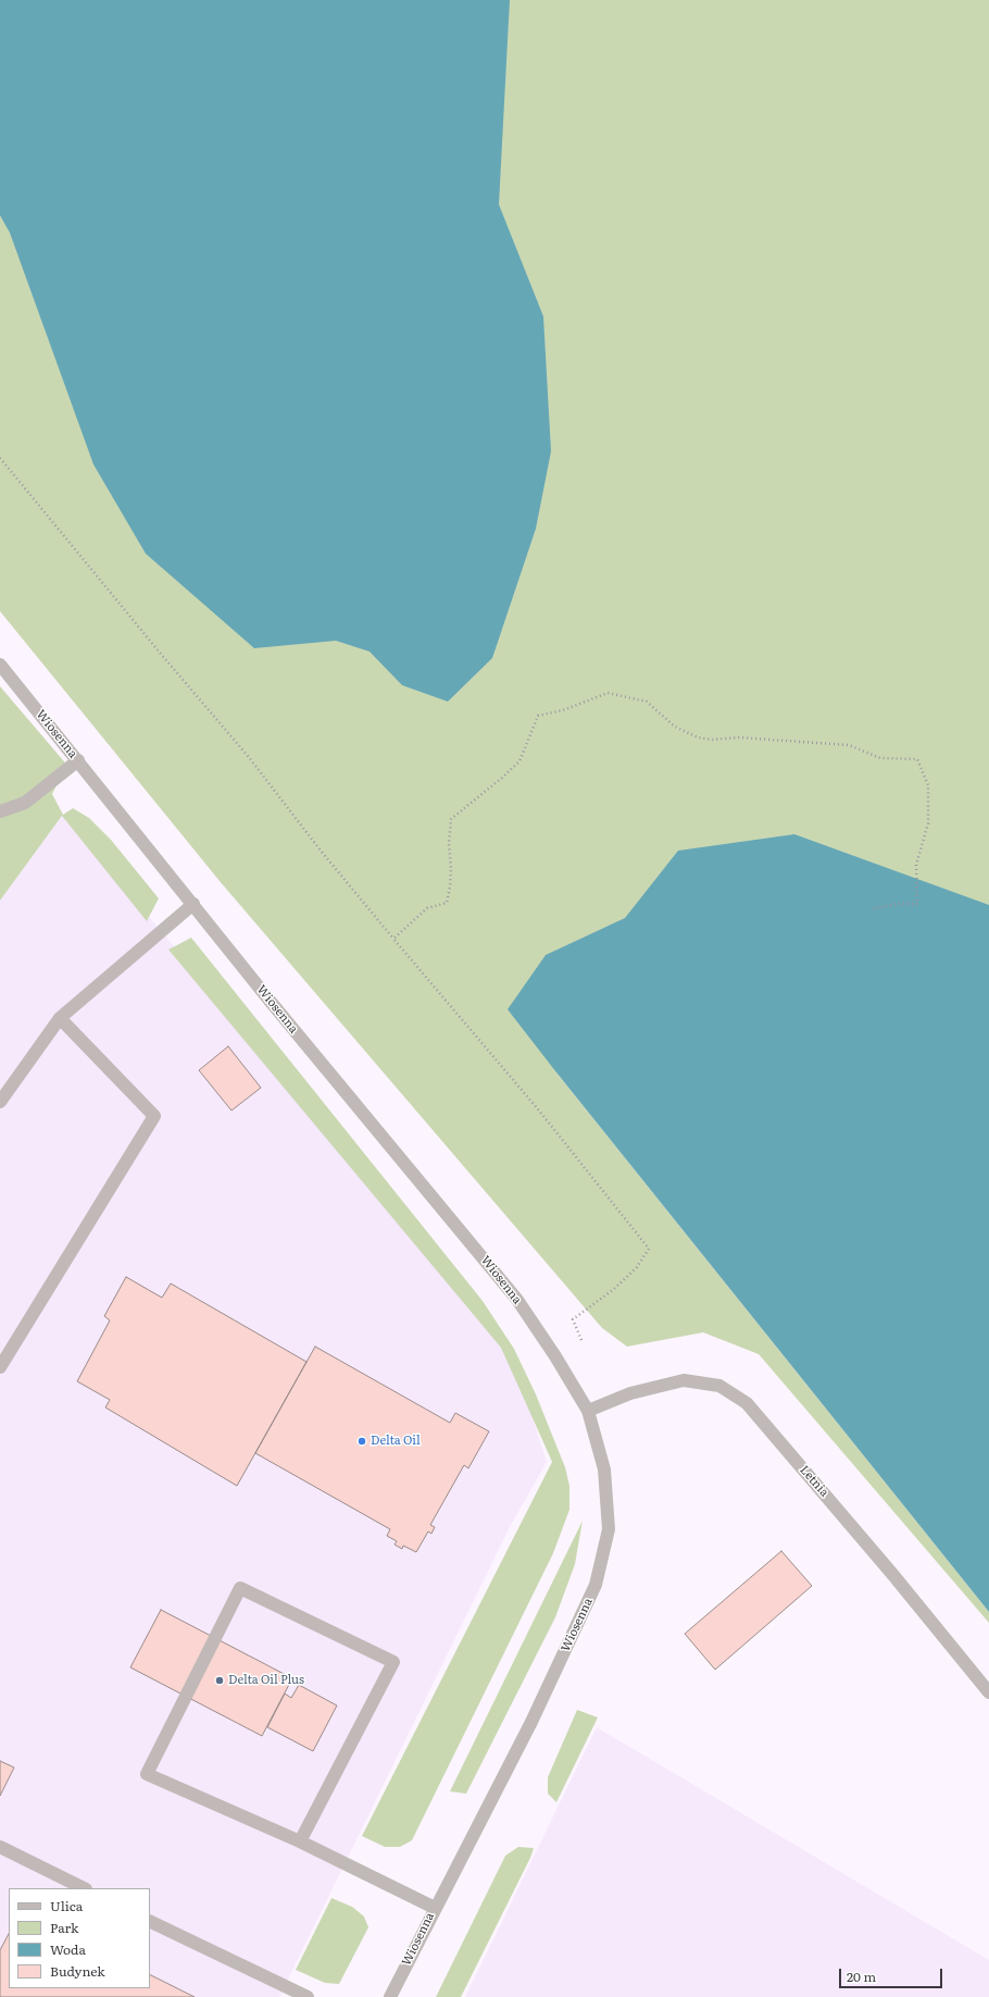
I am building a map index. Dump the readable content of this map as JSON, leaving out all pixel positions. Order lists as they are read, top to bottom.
{
  "streets": {
    "street": ["Wiosenna", "Letnia"]
  },
  "crossings": [
    ["Wiosenna", "Letnia"]
  ],
  "places": ["Delta Oil", "Delta Oil Plus"],
  "legend": [
    "Ulica",
    "Park",
    "Woda",
    "Budynek"
  ],
  "scale_bar": "20 m"
}
